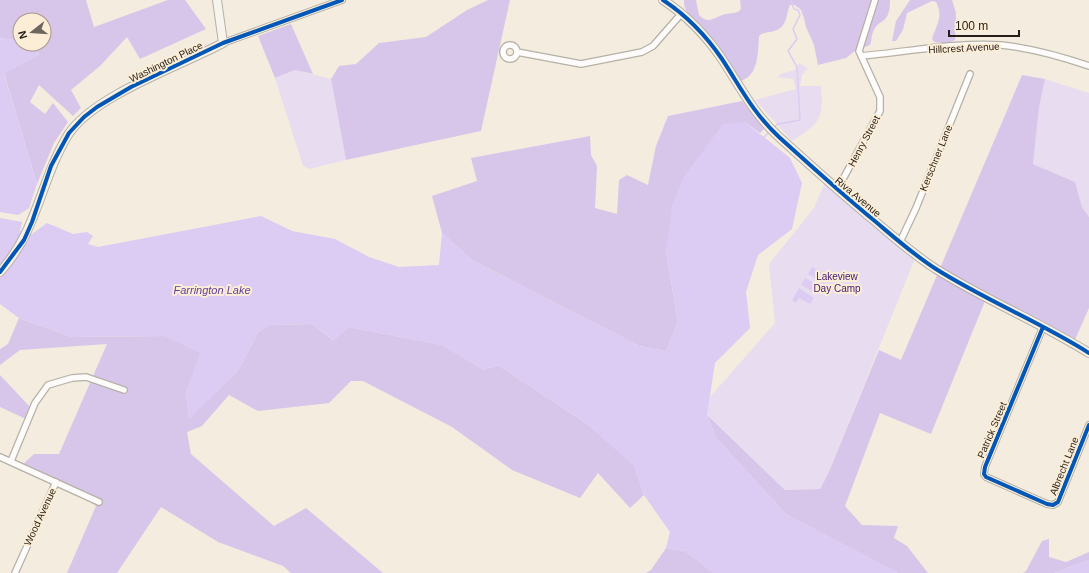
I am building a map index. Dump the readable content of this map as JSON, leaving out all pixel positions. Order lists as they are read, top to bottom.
{
  "streets": {
    "street": [
      "Hillcrest Avenue",
      "Washington Place",
      "Henry Street",
      "Kerschner Lane",
      "Riva Avenue",
      "Patrick Street",
      "Albrecht Lane",
      "Wood Avenue"
    ]
  },
  "crossings": [
    ["Hillcrest Avenue", "Henry Street"],
    ["Henry Street", "Riva Avenue"],
    ["Kerschner Lane", "Riva Avenue"],
    ["Riva Avenue", "Patrick Street"],
    ["Patrick Street", "Albrecht Lane"]
  ],
  "water": ["Farrington Lake"],
  "parks": ["Lakeview Day Camp"],
  "scale_bar": "100 m",
  "north": "left"
}
